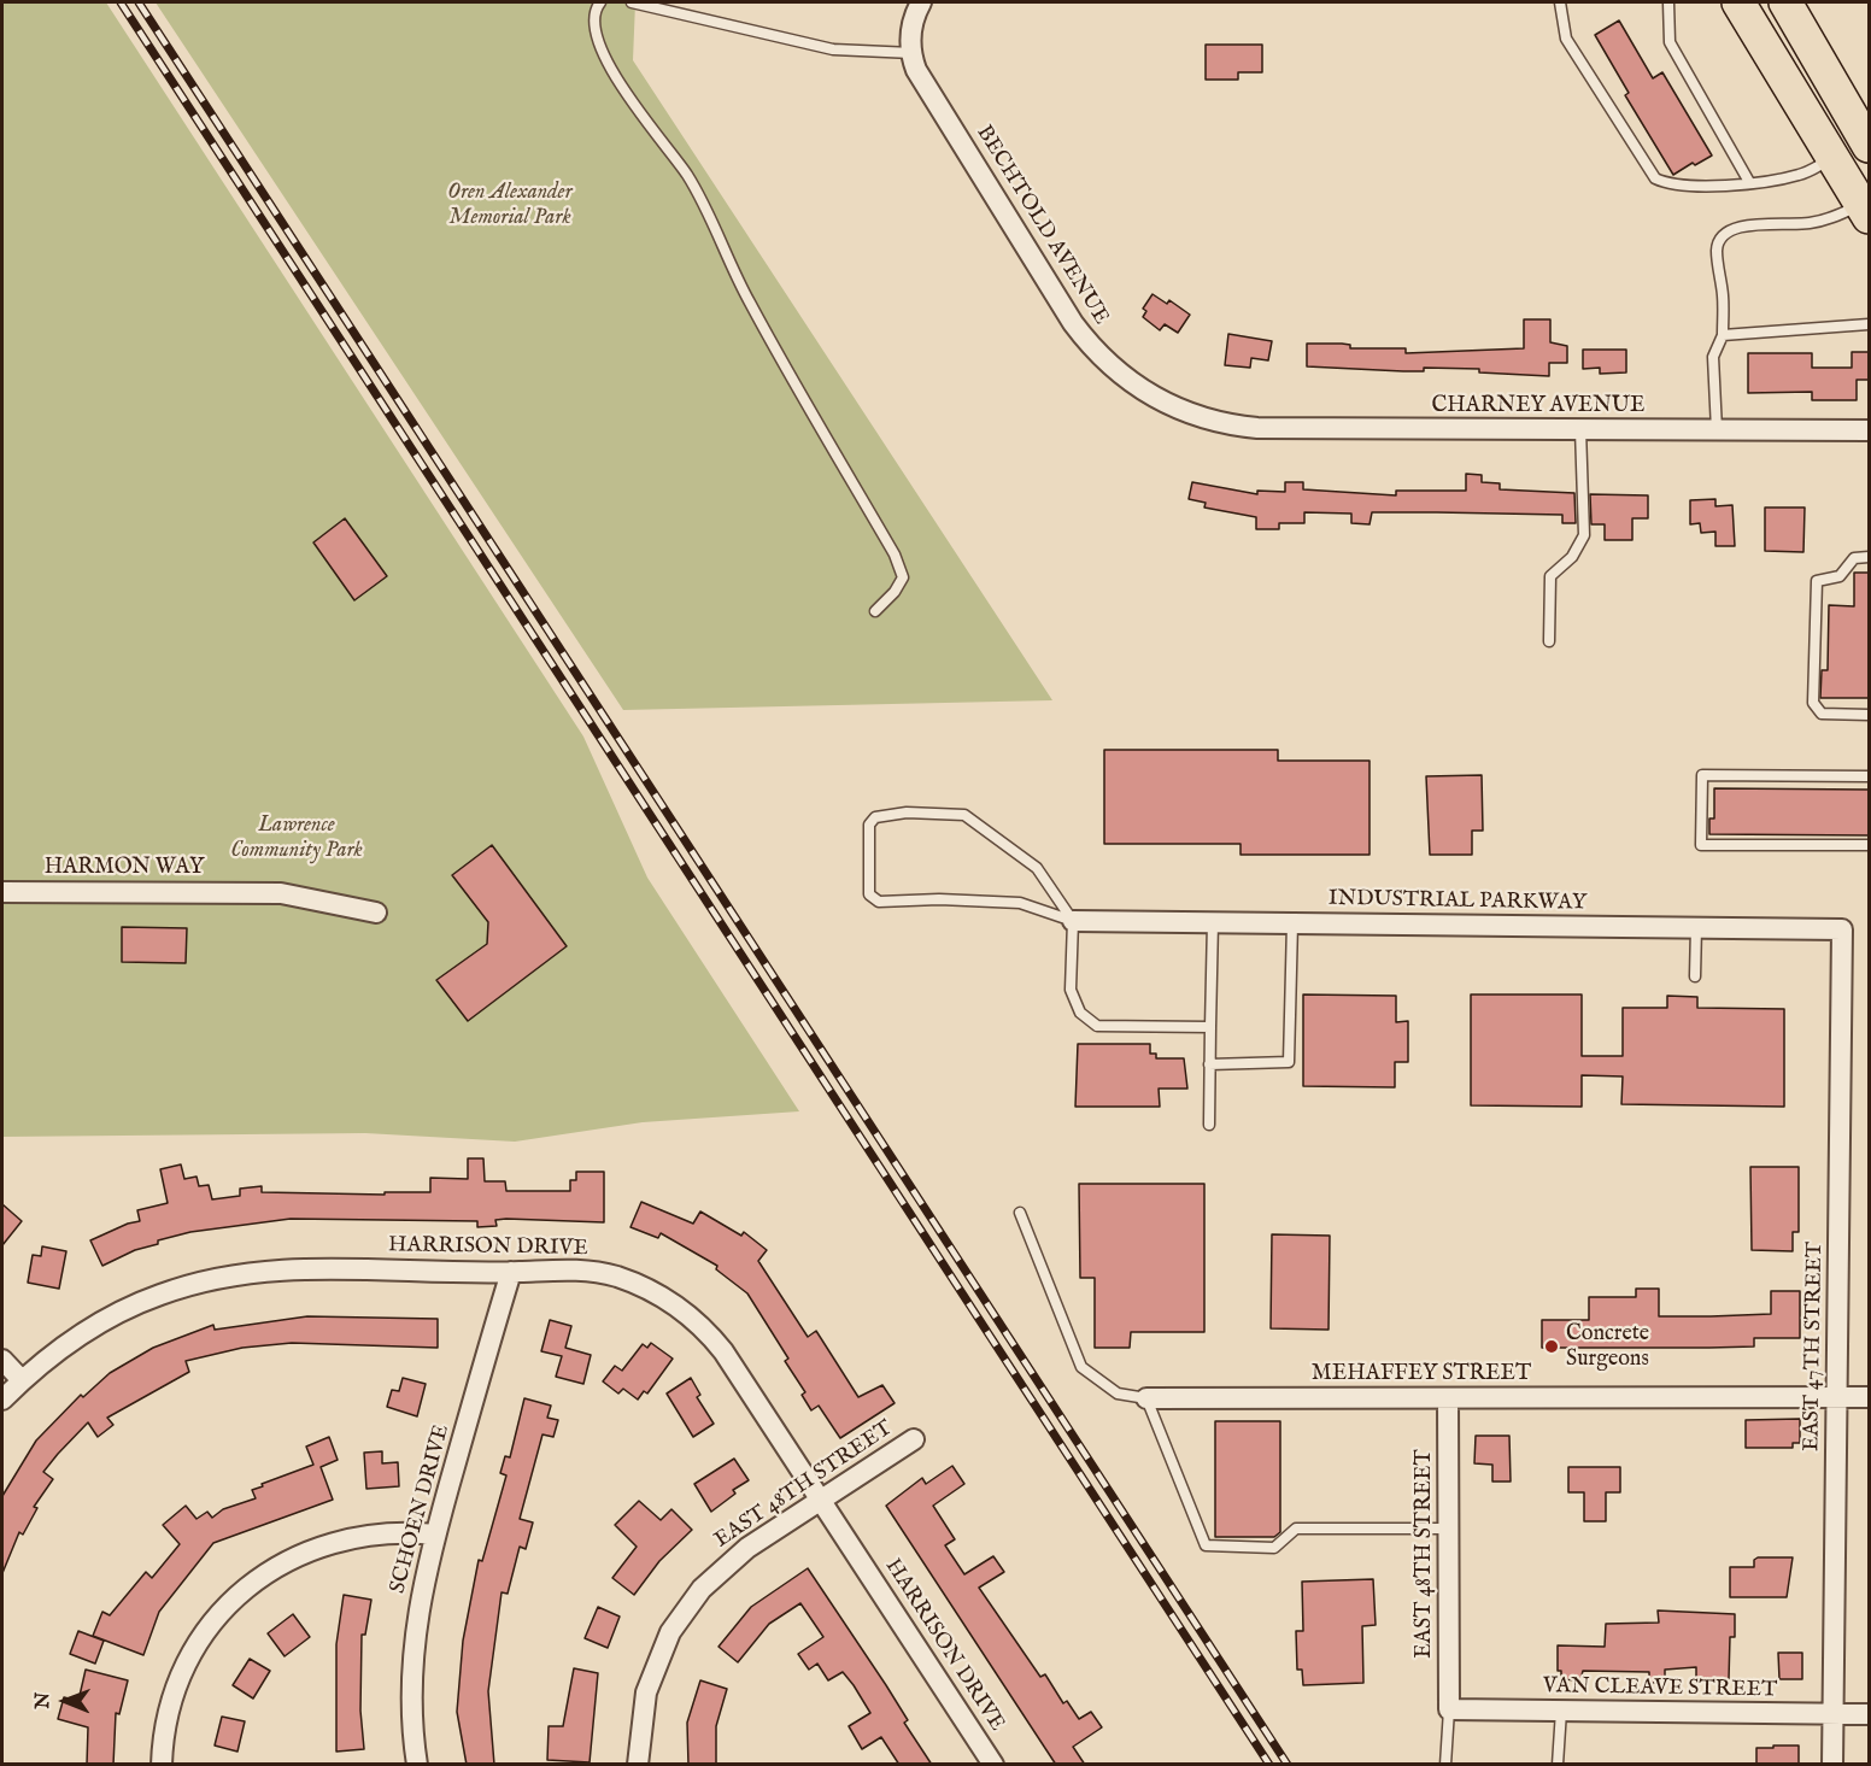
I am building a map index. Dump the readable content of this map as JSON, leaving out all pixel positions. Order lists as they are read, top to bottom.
{
  "streets": {
    "street": [
      "BECHTOLD AVENUE",
      "CHARNEY AVENUE",
      "HARMON WAY",
      "INDUSTRIAL PARKWAY",
      "HARRISON DRIVE",
      "EAST 47TH STREET",
      "MEHAFFEY STREET",
      "EAST 48TH STREET",
      "SCHOEN DRIVE",
      "VAN CLEAVE STREET"
    ]
  },
  "crossings": [
    ["BECHTOLD AVENUE", "CHARNEY AVENUE"],
    ["INDUSTRIAL PARKWAY", "EAST 47TH STREET"],
    ["HARRISON DRIVE", "EAST 48TH STREET"],
    ["HARRISON DRIVE", "SCHOEN DRIVE"],
    ["EAST 47TH STREET", "MEHAFFEY STREET"],
    ["EAST 47TH STREET", "VAN CLEAVE STREET"],
    ["MEHAFFEY STREET", "EAST 48TH STREET"],
    ["EAST 48TH STREET", "VAN CLEAVE STREET"]
  ],
  "parks": ["Oren Alexander Memorial Park", "Lawrence Community Park"],
  "places": ["Concrete Surgeons"],
  "north": "left"
}
